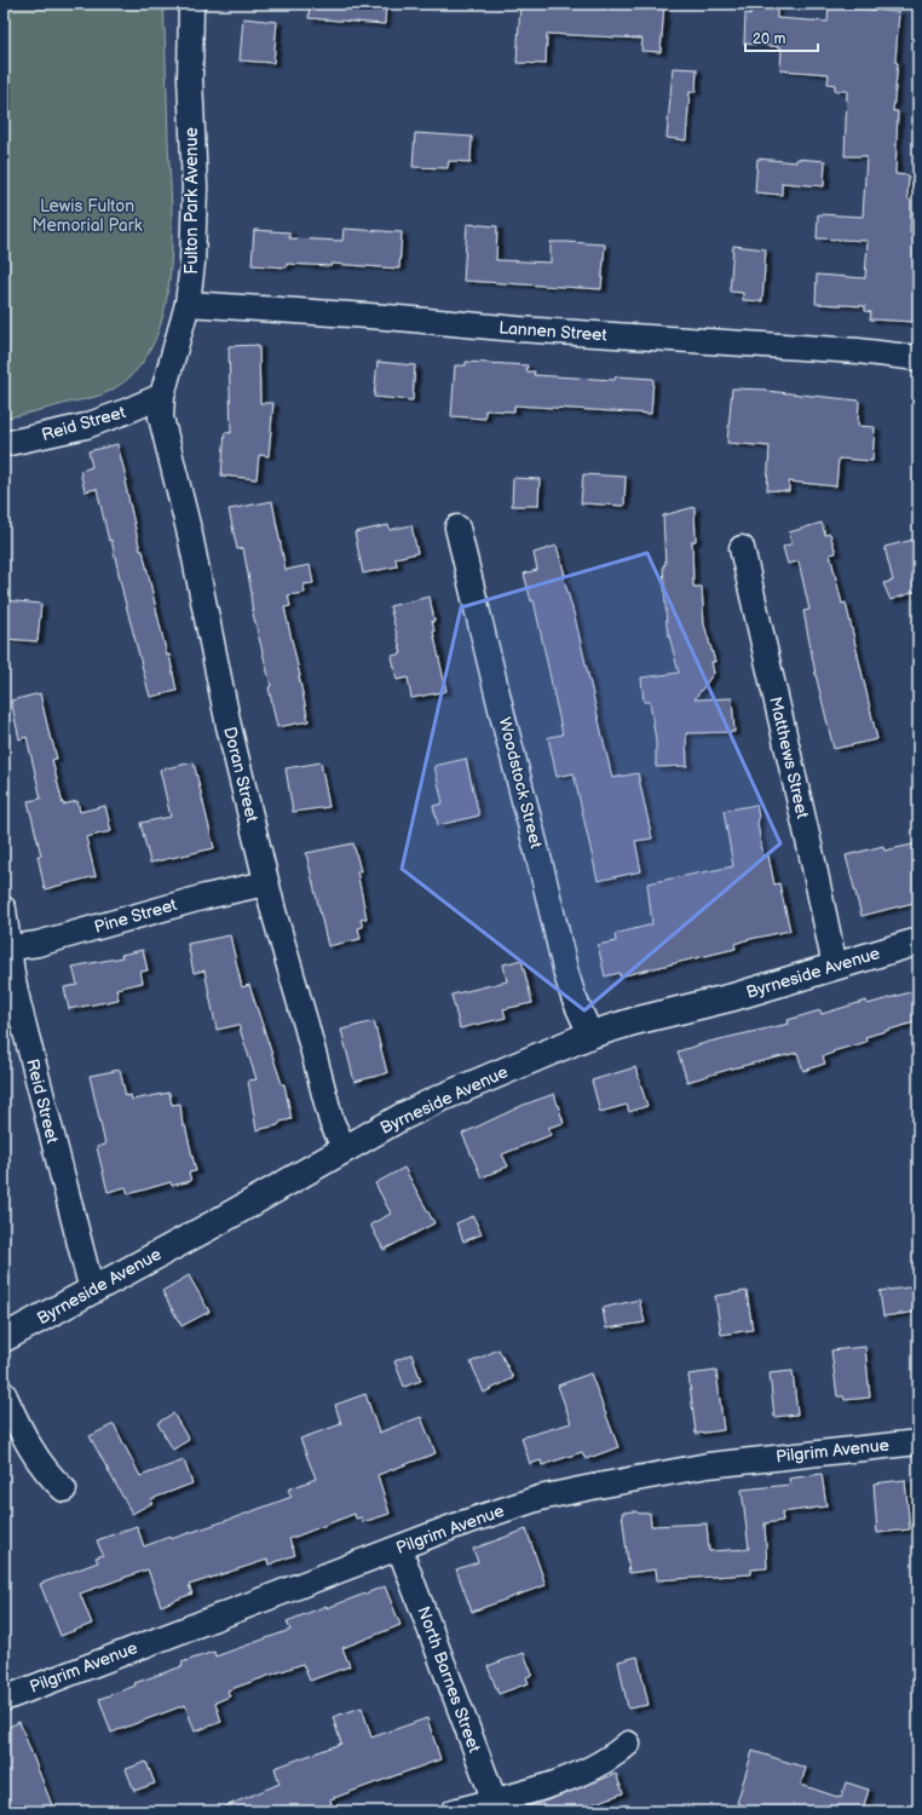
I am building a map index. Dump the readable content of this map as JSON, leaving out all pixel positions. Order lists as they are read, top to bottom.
{
  "streets": {
    "street": [
      "Fulton Park Avenue",
      "Lannen Street",
      "Reid Street",
      "Matthews Street",
      "Doran Street",
      "Woodstock Street",
      "Pine Street",
      "Byrneside Avenue",
      "Pilgrim Avenue",
      "North Barnes Street"
    ]
  },
  "crossings": [
    ["Fulton Park Avenue", "Lannen Street"],
    ["Fulton Park Avenue", "Reid Street"],
    ["Fulton Park Avenue", "Doran Street"],
    ["Reid Street", "Doran Street"],
    ["Reid Street", "Pine Street"],
    ["Reid Street", "Byrneside Avenue"],
    ["Matthews Street", "Byrneside Avenue"],
    ["Doran Street", "Pine Street"],
    ["Doran Street", "Byrneside Avenue"],
    ["Woodstock Street", "Byrneside Avenue"],
    ["Pilgrim Avenue", "North Barnes Street"]
  ],
  "parks": ["Lewis Fulton Memorial Park"],
  "scale_bar": "20 m"
}
